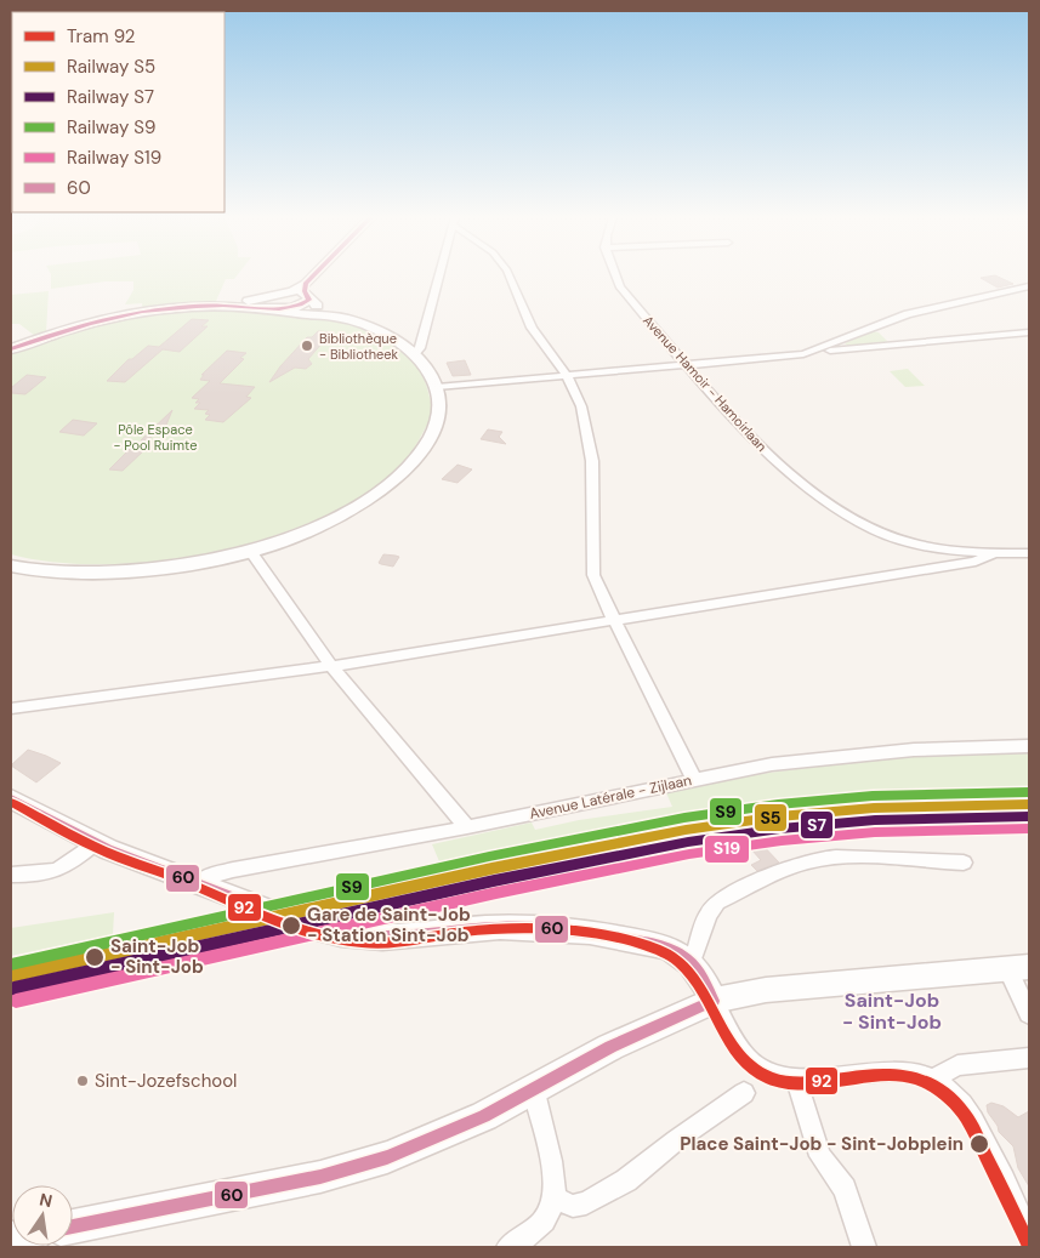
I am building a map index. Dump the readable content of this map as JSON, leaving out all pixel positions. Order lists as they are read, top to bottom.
{
  "streets": {
    "street": ["Avenue Hamoir - Hamoirlaan", "Avenue Latérale - Zijlaan"]
  },
  "districts": ["Saint-Job - Sint-Job"],
  "parks": ["Pôle Espace - Pool Ruimte"],
  "places": [
    "Bibliothèque - Bibliotheek",
    "Gare de Saint-Job - Station Sint-Job",
    "Saint-Job - Sint-Job",
    "Sint-Jozefschool",
    "Place Saint-Job - Sint-Jobplein"
  ],
  "lines": [
    "transit line 60",
    "rail line S9",
    "tram line 92",
    "rail line S5",
    "rail line S7",
    "rail line S19"
  ],
  "legend": [
    "Tram 92",
    "Railway S5",
    "Railway S7",
    "Railway S9",
    "Railway S19",
    "60"
  ],
  "north": "top"
}
